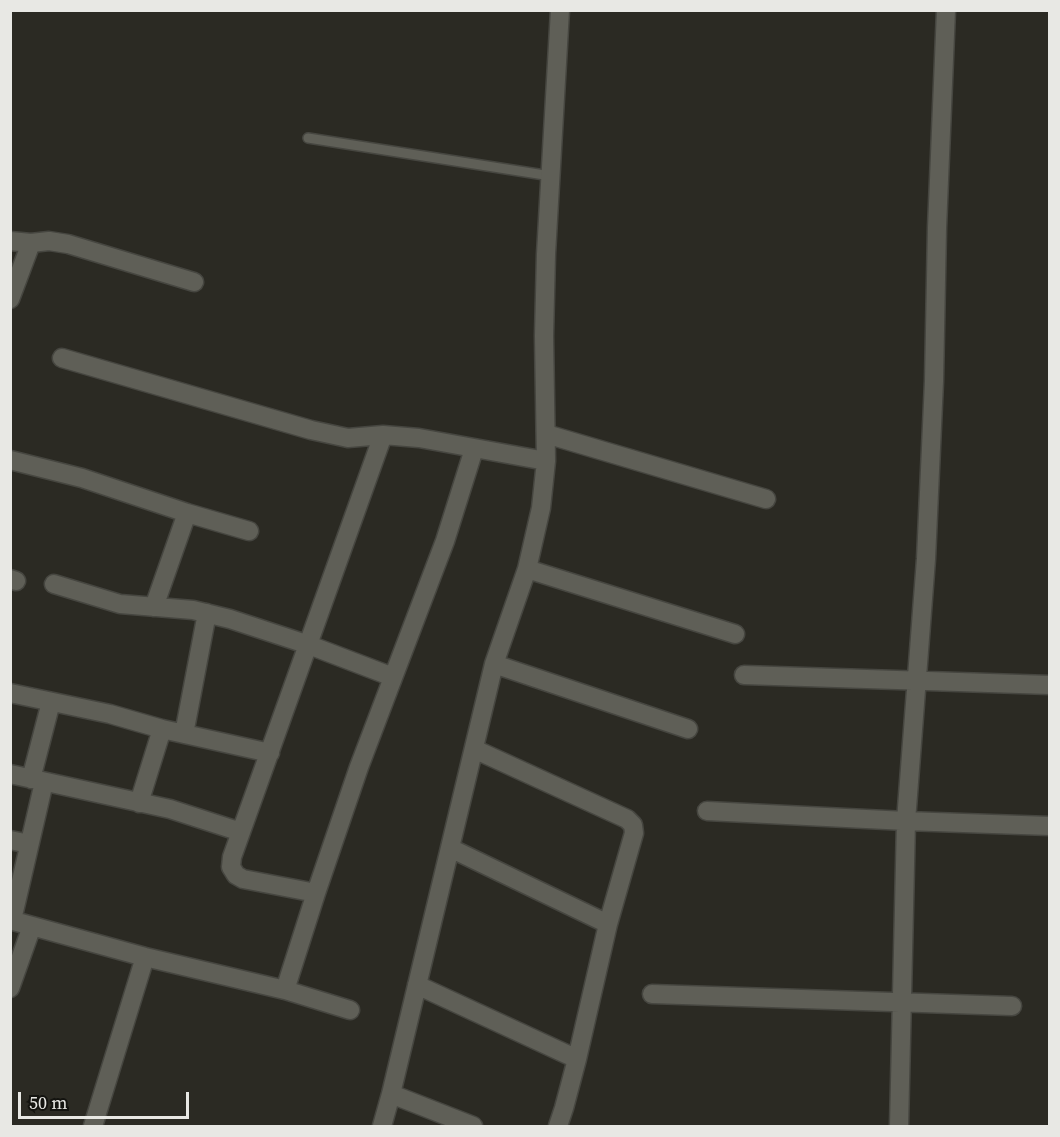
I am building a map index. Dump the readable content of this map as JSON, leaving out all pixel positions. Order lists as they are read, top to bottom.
{
  "scale_bar": "50 m"
}
